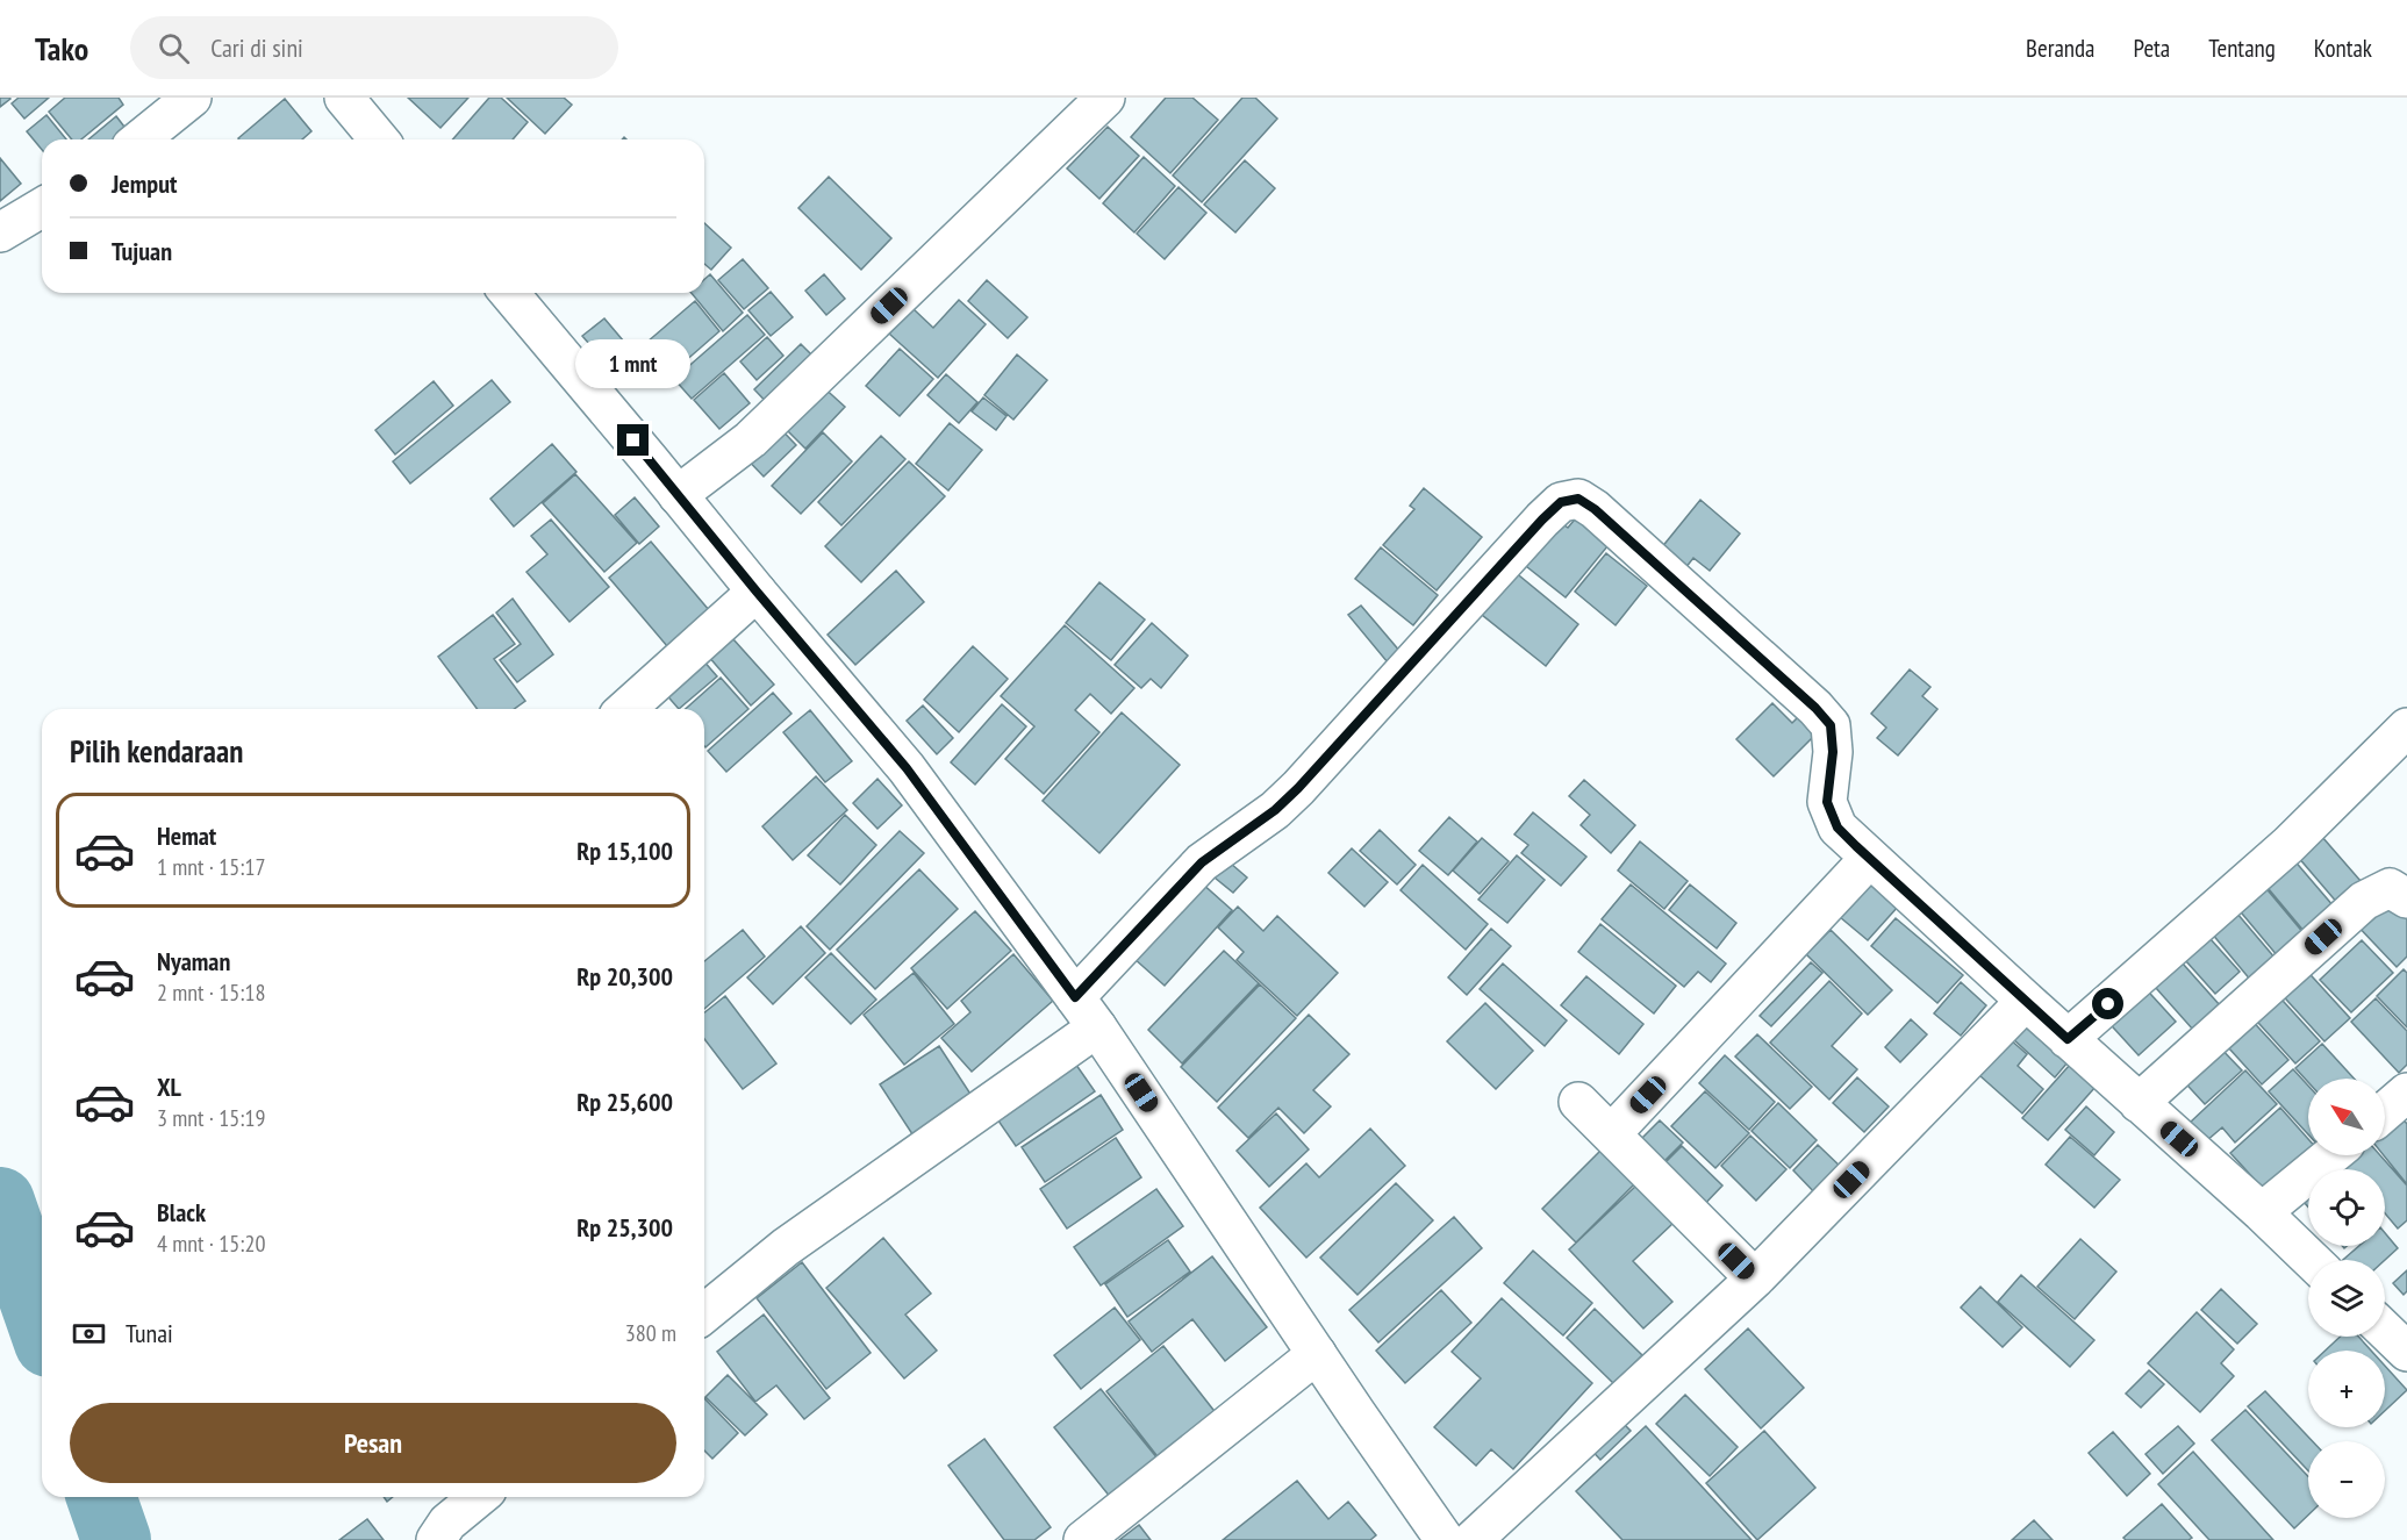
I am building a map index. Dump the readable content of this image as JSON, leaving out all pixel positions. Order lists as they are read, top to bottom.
{
  "north": "top left",
  "page": {
    "header": "Tako",
    "search": "Cari di sini",
    "nav": [
      "Beranda",
      "Peta",
      "Tentang",
      "Kontak"
    ],
    "banner": ["Jemput", "Tujuan"],
    "bubble": "1 mnt",
    "heading": "Pilih kendaraan",
    "list": [
      {
        "name": "Hemat",
        "note": "1 mnt · 15:17",
        "value": "Rp 15,100"
      },
      {
        "name": "Nyaman",
        "note": "2 mnt · 15:18",
        "value": "Rp 20,300"
      },
      {
        "name": "XL",
        "note": "3 mnt · 15:19",
        "value": "Rp 25,600"
      },
      {
        "name": "Black",
        "note": "4 mnt · 15:20",
        "value": "Rp 25,300"
      }
    ],
    "map_buttons": ["+", "−"],
    "pay": ["Tunai", "380 m"],
    "buttons": "Pesan"
  }
}
